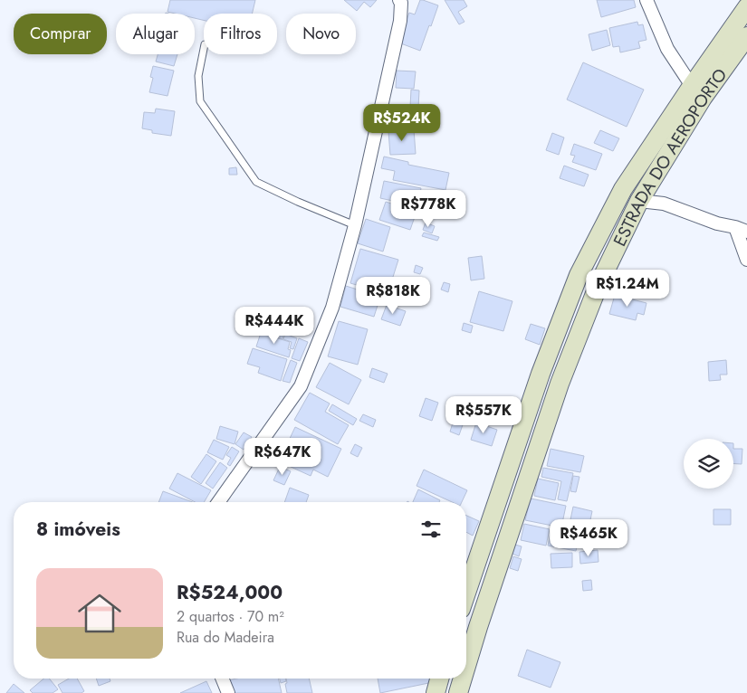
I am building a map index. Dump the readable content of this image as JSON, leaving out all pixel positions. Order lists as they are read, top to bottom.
{
  "streets": {
    "main road": ["ESTRADA DO AEROPORTO"]
  },
  "page": {
    "chip": [
      "Comprar",
      "Alugar",
      "Filtros",
      "Novo"
    ],
    "price": [
      "R$524K",
      "R$778K",
      "R$1.24M",
      "R$818K",
      "R$444K",
      "R$557K",
      "R$647K",
      "R$465K"
    ],
    "heading": "8 imóveis",
    "list": [
      {
        "name": "R$524,000",
        "note": "2 quartos · 70 m² · Rua do Madeira"
      }
    ]
  }
}
